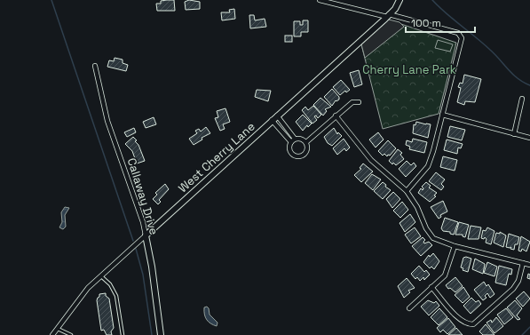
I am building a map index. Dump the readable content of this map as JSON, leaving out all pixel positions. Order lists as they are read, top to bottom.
{
  "streets": {
    "street": ["West Cherry Lane", "Callaway Drive"]
  },
  "crossings": [
    ["West Cherry Lane", "Callaway Drive"]
  ],
  "parks": ["Cherry Lane Park"],
  "scale_bar": "100 m"
}
